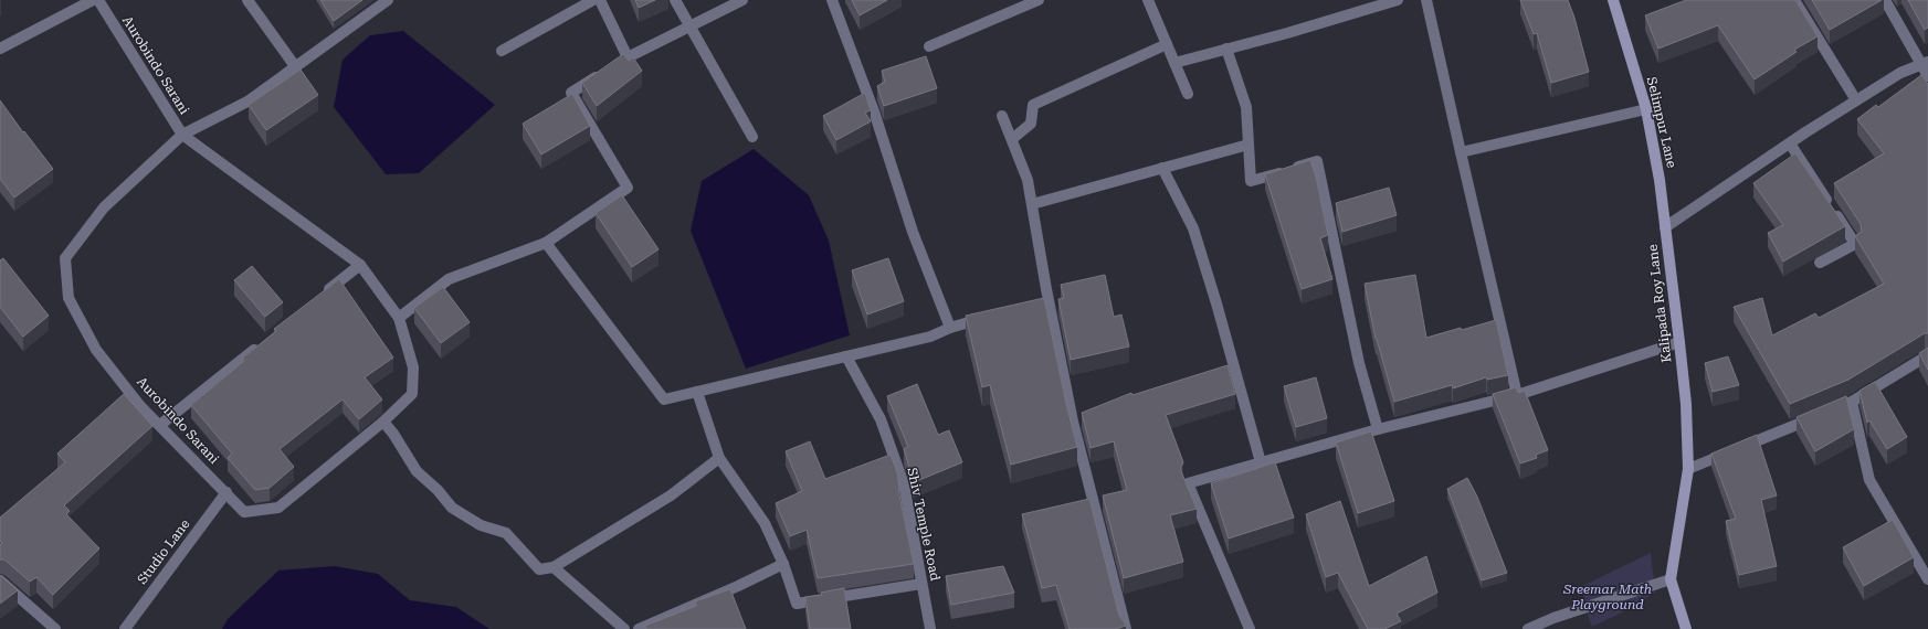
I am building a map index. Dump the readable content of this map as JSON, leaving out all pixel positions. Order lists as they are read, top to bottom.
{
  "streets": {
    "street": [
      "Aurobindo Sarani",
      "Selimpur Lane",
      "Kalipada Roy Lane",
      "Shiv Temple Road",
      "Studio Lane"
    ]
  },
  "crossings": [
    ["Aurobindo Sarani", "Studio Lane"],
    ["Selimpur Lane", "Kalipada Roy Lane"]
  ],
  "parks": ["Sreemar Math Playground"]
}
